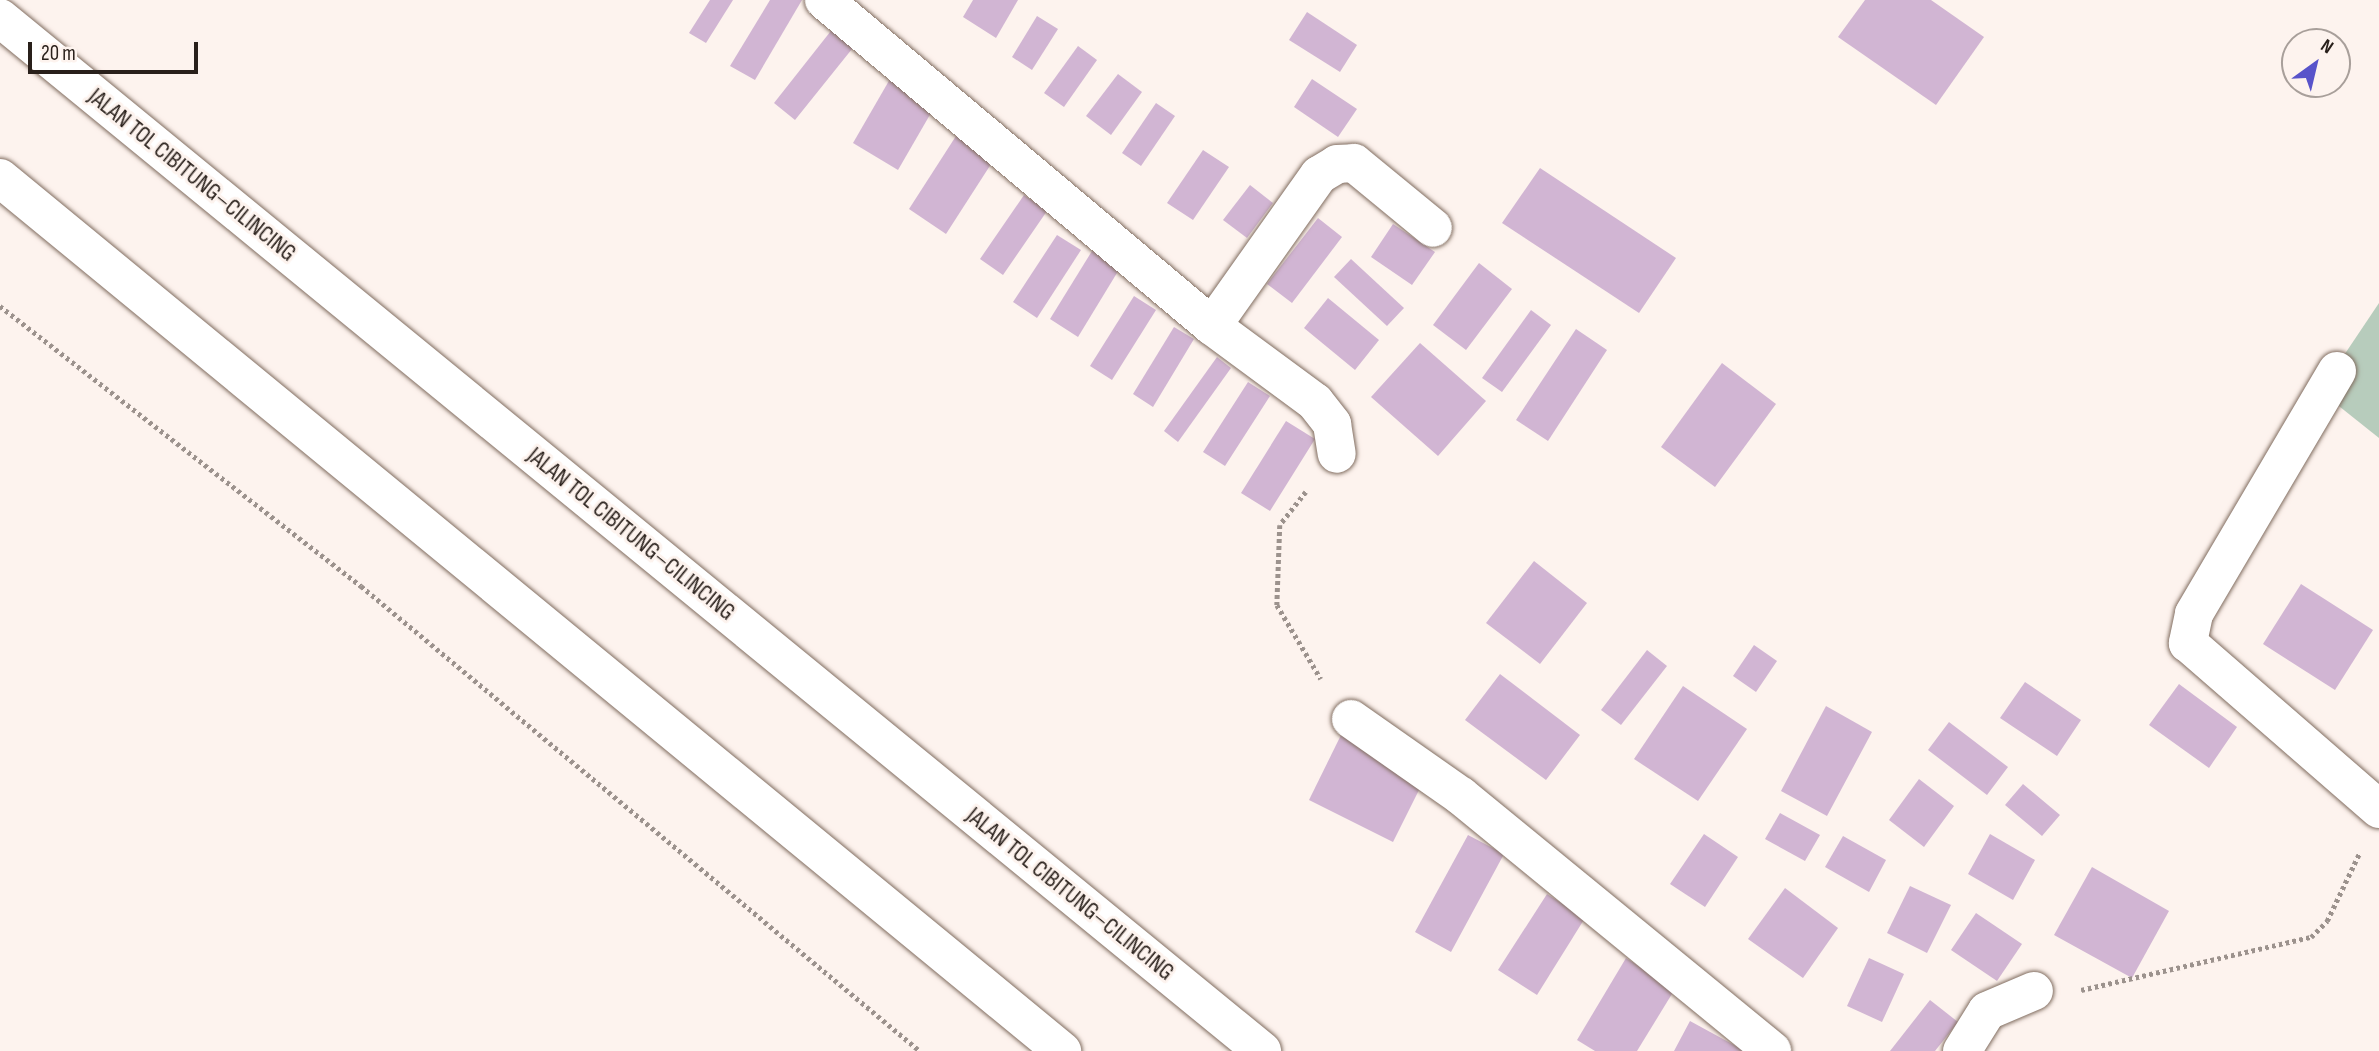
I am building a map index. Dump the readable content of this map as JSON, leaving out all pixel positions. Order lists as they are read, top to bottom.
{
  "streets": {
    "main road": ["JALAN TOL CIBITUNG–CILINCING"]
  },
  "scale_bar": "20 m",
  "north": "top right"
}
